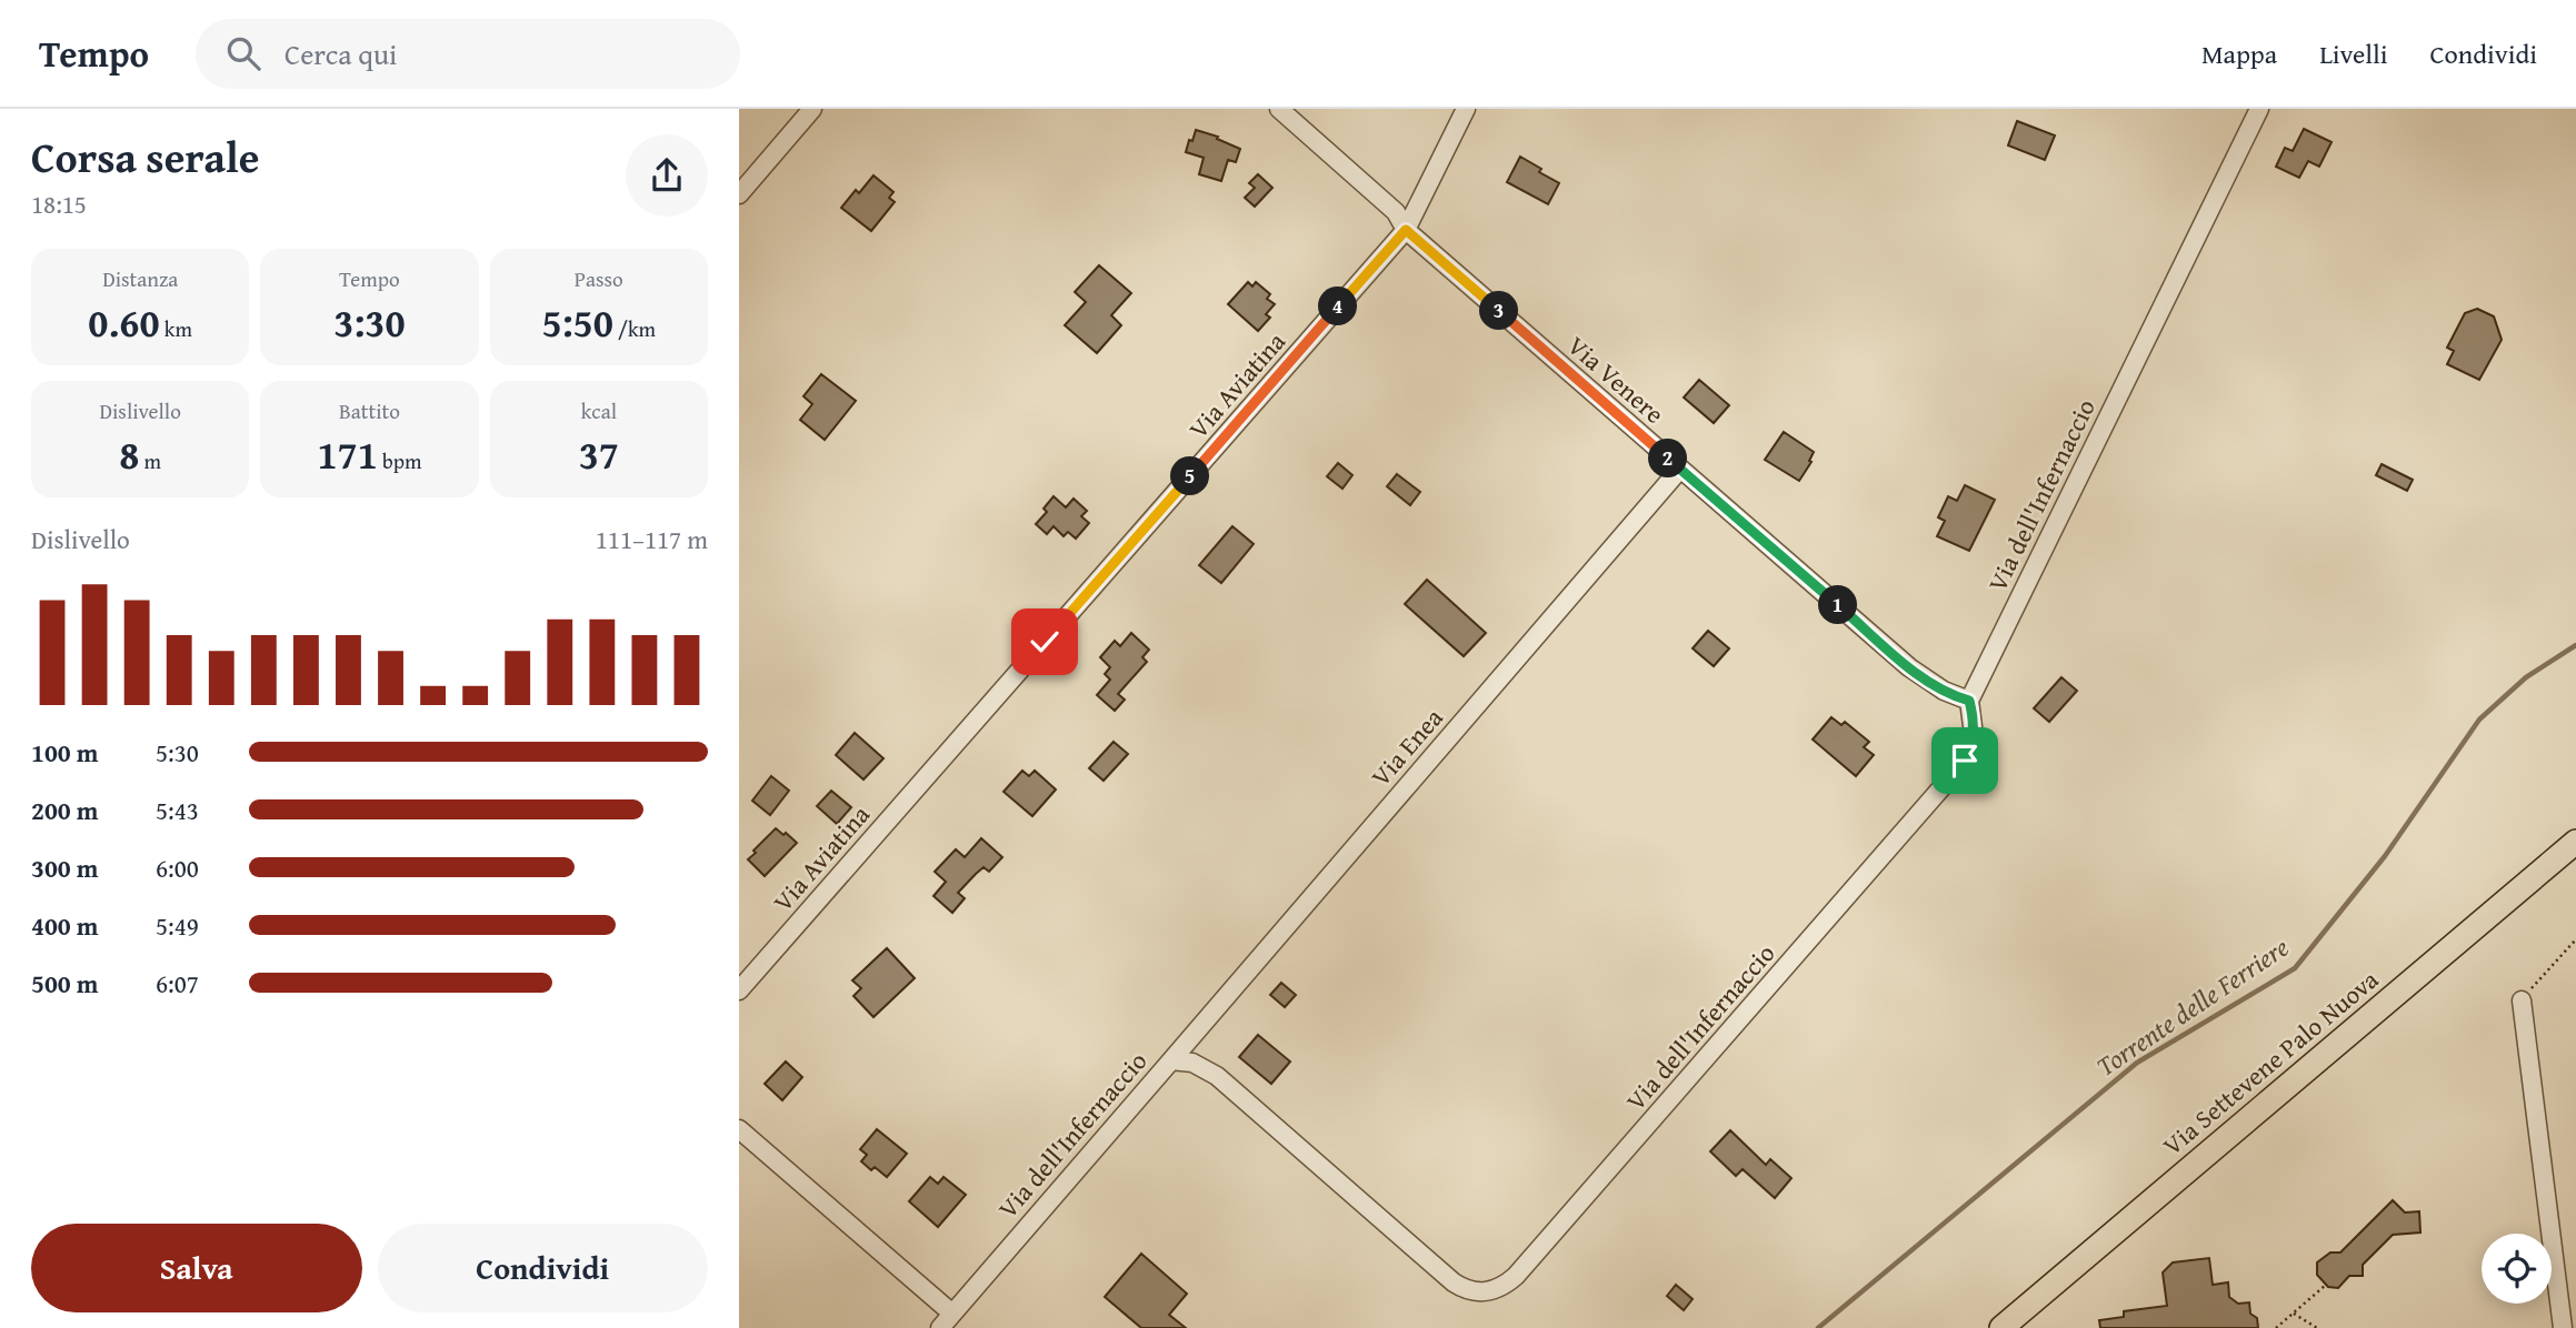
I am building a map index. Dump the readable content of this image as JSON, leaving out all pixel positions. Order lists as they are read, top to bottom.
{
  "streets": {
    "main road": ["Via Settevene Palo Nuova"],
    "street": [
      "Via Venere",
      "Via Aviatina",
      "Via dell'Infernaccio",
      "Via Enea"
    ]
  },
  "crossings": [
    ["Via Venere", "Via Aviatina"],
    ["Via Venere", "Via dell'Infernaccio"],
    ["Via Venere", "Via Enea"],
    ["Via dell'Infernaccio", "Via Enea"]
  ],
  "water": ["Torrente delle Ferriere"],
  "page": {
    "header": "Tempo",
    "search": "Cerca qui",
    "nav": ["Mappa", "Livelli", "Condividi"],
    "heading": ["Corsa serale", "18:15"],
    "stats": [
      ["Distanza", "0.60 km"],
      ["Tempo", "3:30"],
      ["Passo", "5:50 /km"],
      ["Dislivello", "8 m"],
      ["Battito", "171 bpm"],
      ["kcal", "37"]
    ],
    "pins": [
      "4",
      "3",
      "2",
      "5",
      "1"
    ],
    "chart": ["Dislivello", "111–117 m"],
    "list": [
      {
        "name": "100 m",
        "note": "5:30"
      },
      {
        "name": "200 m",
        "note": "5:43"
      },
      {
        "name": "300 m",
        "note": "6:00"
      },
      {
        "name": "400 m",
        "note": "5:49"
      },
      {
        "name": "500 m",
        "note": "6:07"
      }
    ],
    "buttons": ["Salva", "Condividi"]
  }
}
